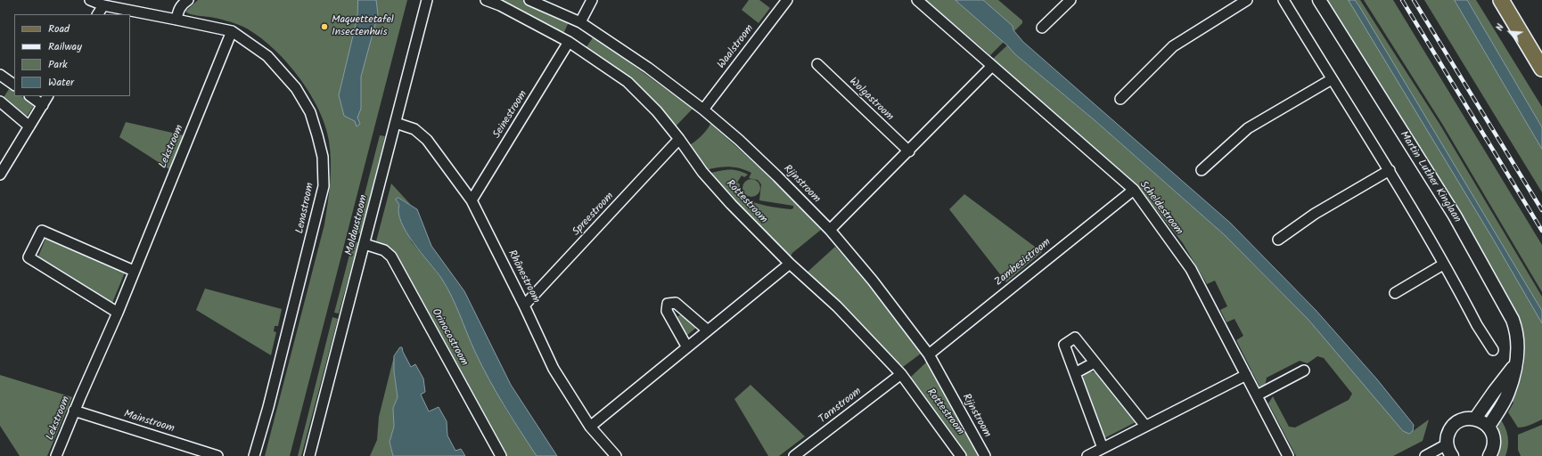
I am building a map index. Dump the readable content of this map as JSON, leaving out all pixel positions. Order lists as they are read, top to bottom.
{
  "streets": {
    "street": [
      "Waalstroom",
      "Wolgastroom",
      "Seinestroom",
      "Lekstroom",
      "Martin Luther Kinglaan",
      "Rijnstroom",
      "Rottestroom",
      "Lenastroom",
      "Scheldestroom",
      "Spreestroom",
      "Moldaustroom",
      "Zambezistroom",
      "Rhônestroom",
      "Orinocostroom",
      "Tarnstroom",
      "Mainstroom"
    ]
  },
  "crossings": [
    ["Waalstroom", "Rijnstroom"],
    ["Seinestroom", "Rottestroom"],
    ["Seinestroom", "Rhônestroom"],
    ["Lekstroom", "Lenastroom"],
    ["Lekstroom", "Mainstroom"],
    ["Rijnstroom", "Zambezistroom"],
    ["Rottestroom", "Spreestroom"],
    ["Rottestroom", "Tarnstroom"],
    ["Scheldestroom", "Zambezistroom"],
    ["Spreestroom", "Rhônestroom"],
    ["Moldaustroom", "Rhônestroom"],
    ["Moldaustroom", "Orinocostroom"]
  ],
  "places": ["Maquettetafel Insectenhuis"],
  "legend": [
    "Road",
    "Railway",
    "Park",
    "Water"
  ],
  "north": "top left"
}
